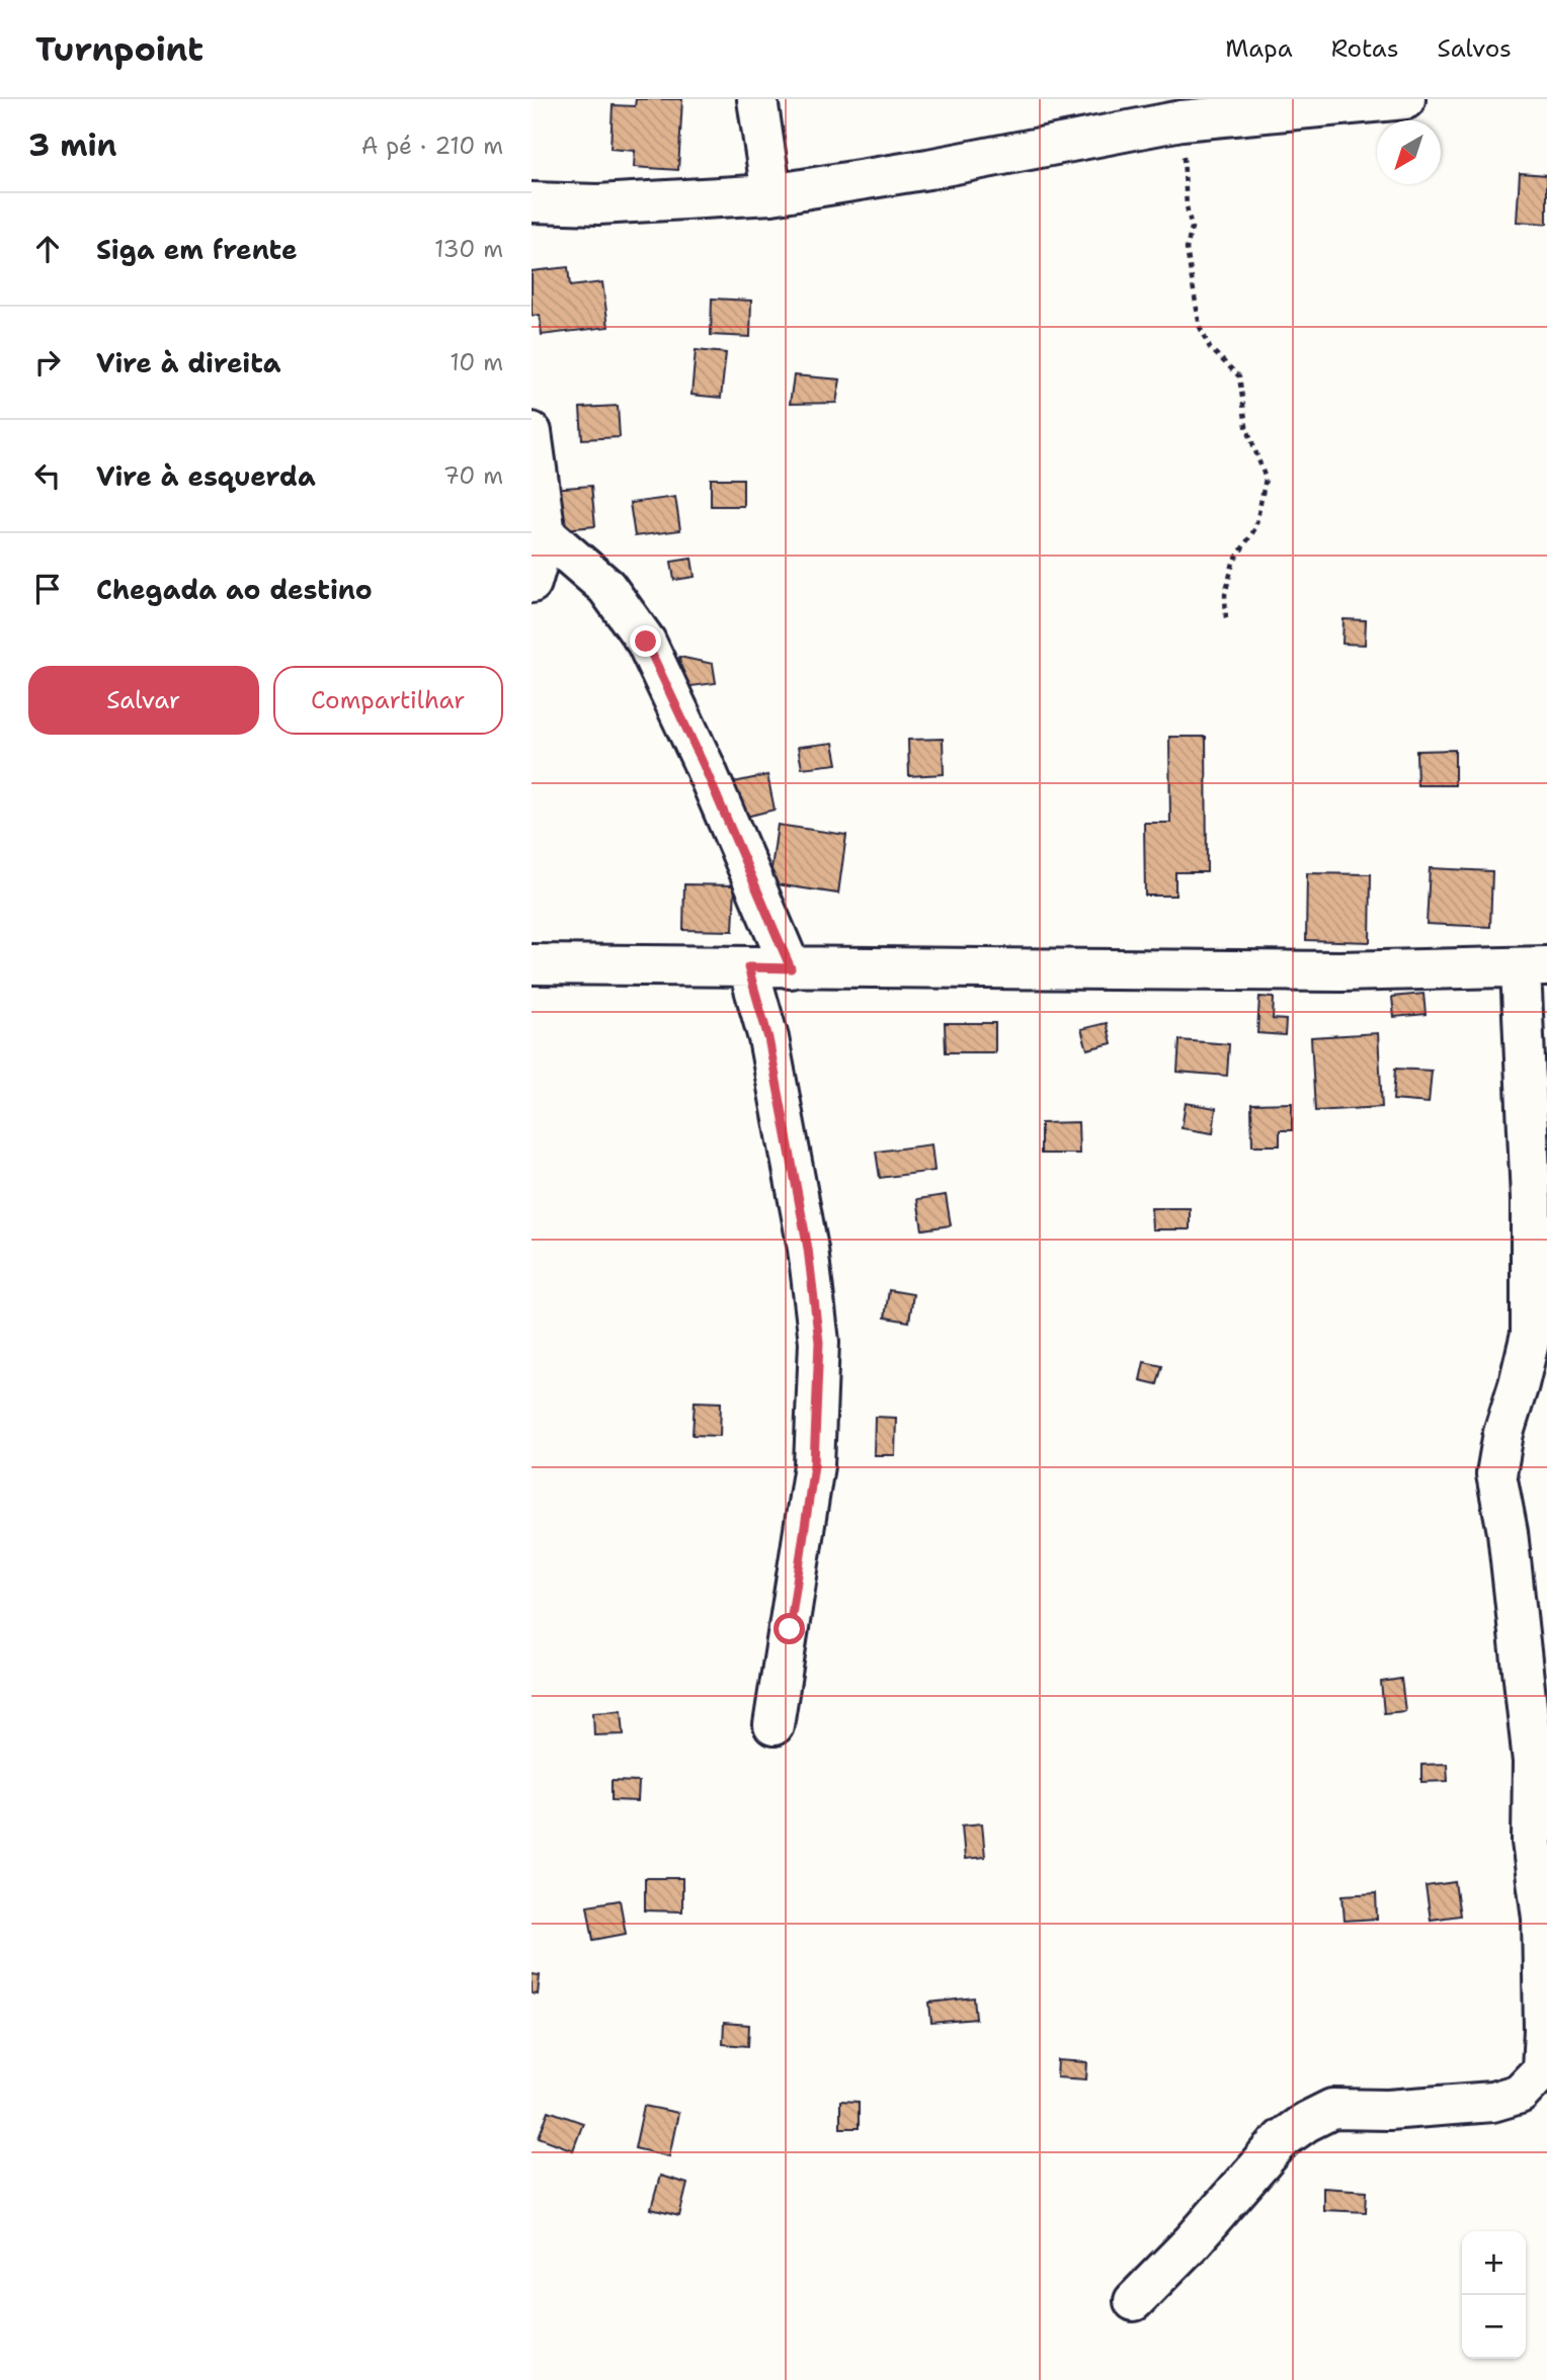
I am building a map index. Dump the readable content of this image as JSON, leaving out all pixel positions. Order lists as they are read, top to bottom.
{
  "north": "bottom left",
  "page": {
    "header": "Turnpoint",
    "nav": ["Mapa", "Rotas", "Salvos"],
    "heading": ["3 min", "A pé · 210 m"],
    "list": [
      ["Siga em frente", "130 m"],
      ["Vire à direita", "10 m"],
      ["Vire à esquerda", "70 m"],
      "Chegada ao destino"
    ],
    "buttons": ["Salvar", "Compartilhar"],
    "map_buttons": ["+", "−"]
  }
}
